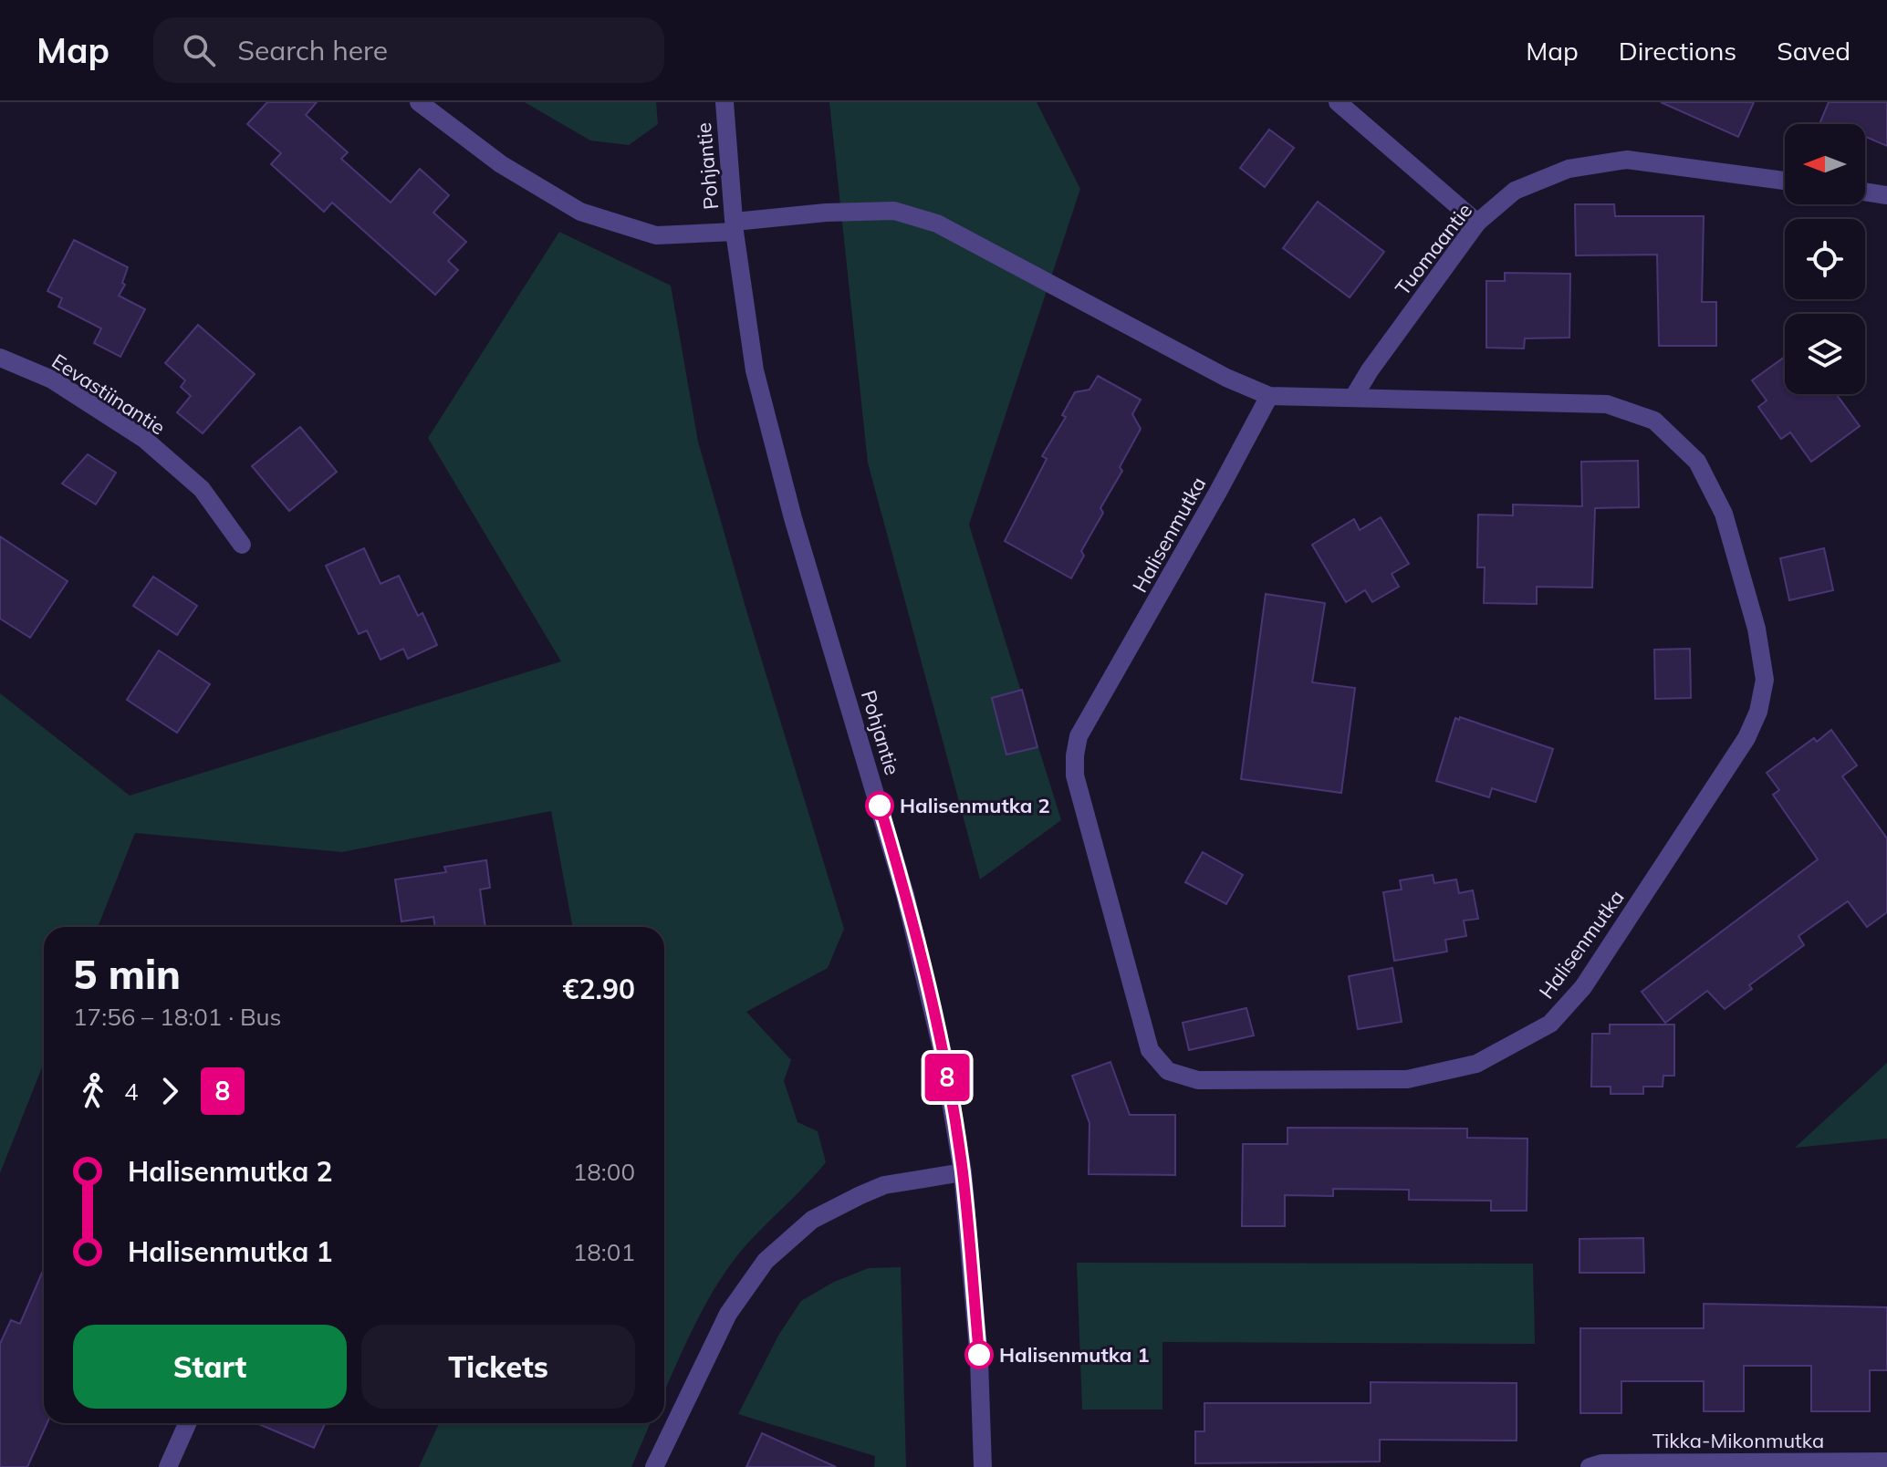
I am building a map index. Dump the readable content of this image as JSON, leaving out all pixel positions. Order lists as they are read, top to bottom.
{
  "streets": {
    "street": [
      "Pohjantie",
      "Tuomaantie",
      "Eevastiinantie",
      "Halisenmutka",
      "Tikka-Mikonmutka"
    ]
  },
  "crossings": [
    ["Pohjantie", "Halisenmutka"],
    ["Tuomaantie", "Halisenmutka"]
  ],
  "places": ["Halisenmutka 2", "Halisenmutka 1"],
  "lines": ["bus line 8"],
  "north": "left",
  "page": {
    "header": "Map",
    "search": "Search here",
    "nav": ["Map", "Directions", "Saved"],
    "on_map": "8",
    "heading": ["5 min", "17:56 – 18:01 · Bus", "€2.90"],
    "legs": ["4", "8"],
    "list": [
      {
        "name": "Halisenmutka 2",
        "value": "18:00"
      },
      {
        "name": "Halisenmutka 1",
        "value": "18:01"
      }
    ],
    "buttons": ["Start", "Tickets"]
  }
}
